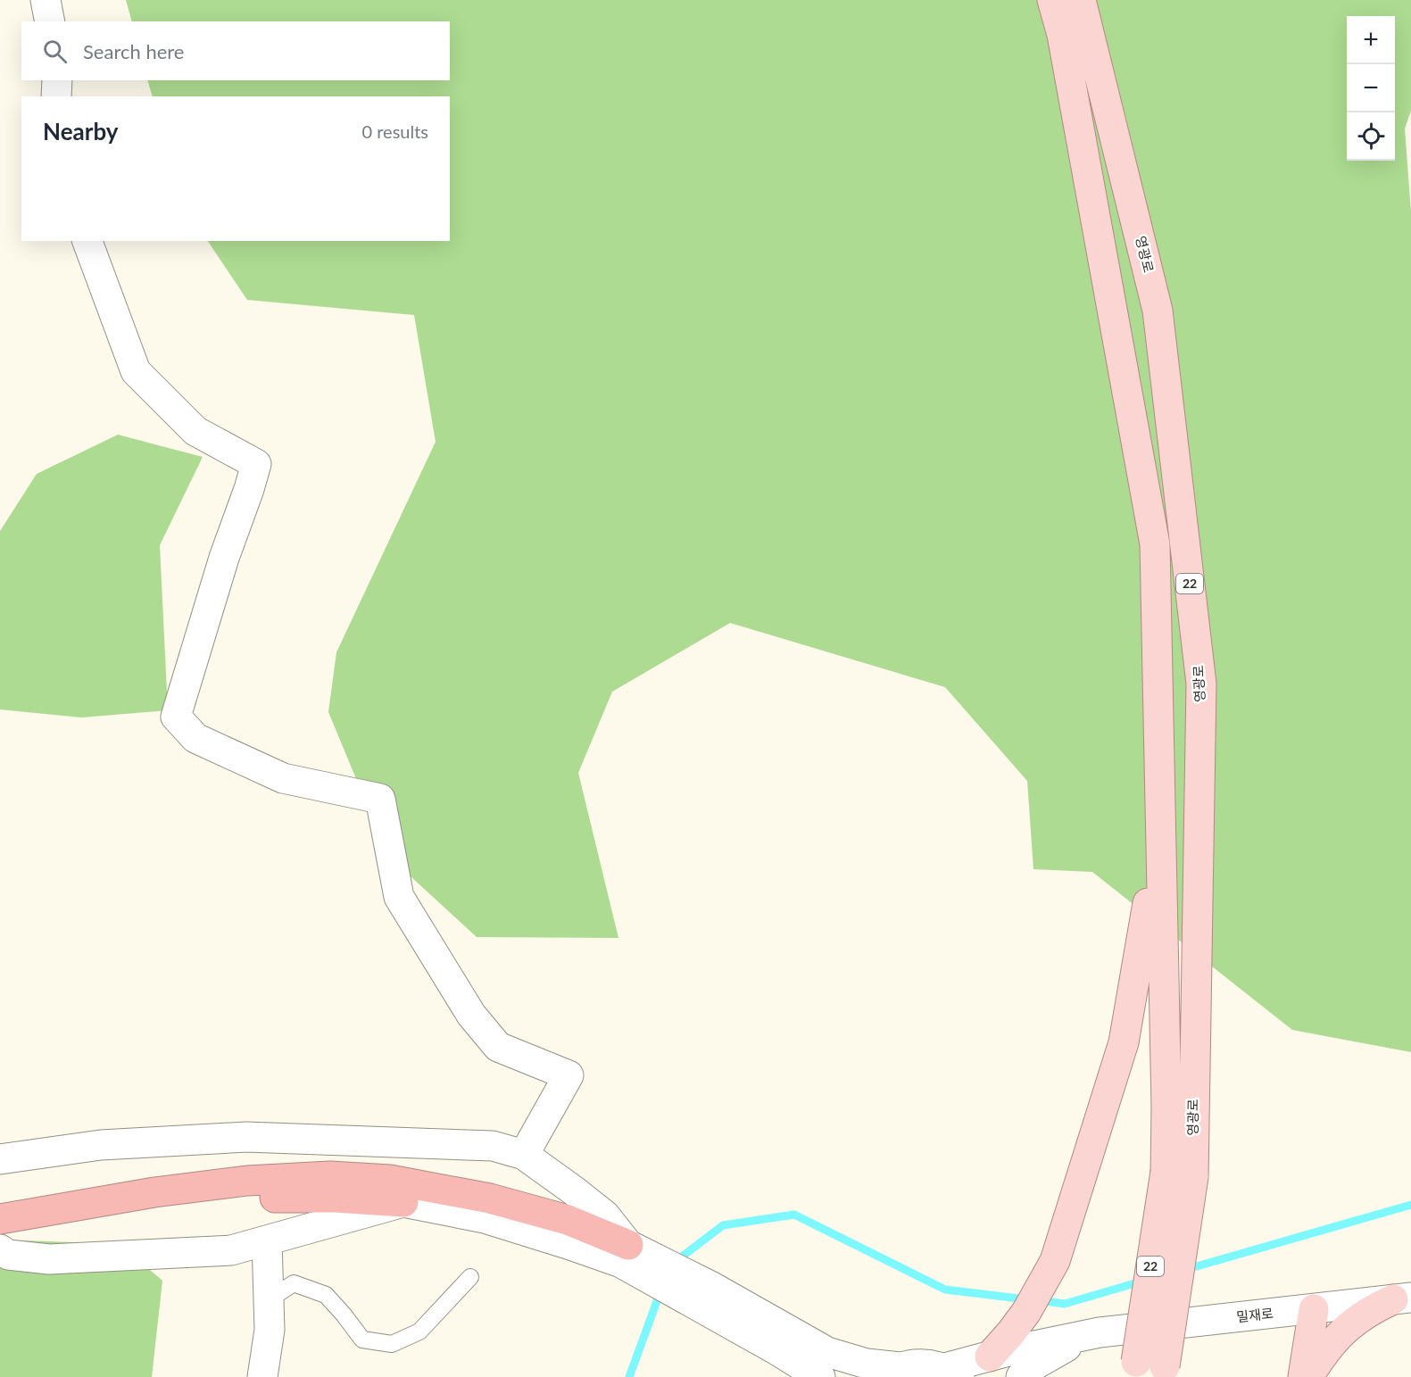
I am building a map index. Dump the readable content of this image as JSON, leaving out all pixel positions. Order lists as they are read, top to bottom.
{
  "streets": {
    "main road": ["영광로", "22"],
    "street": ["밀재로"]
  },
  "page": {
    "map_buttons": ["+", "−"],
    "search": "Search here",
    "heading": ["Nearby", "0 results"]
  }
}
